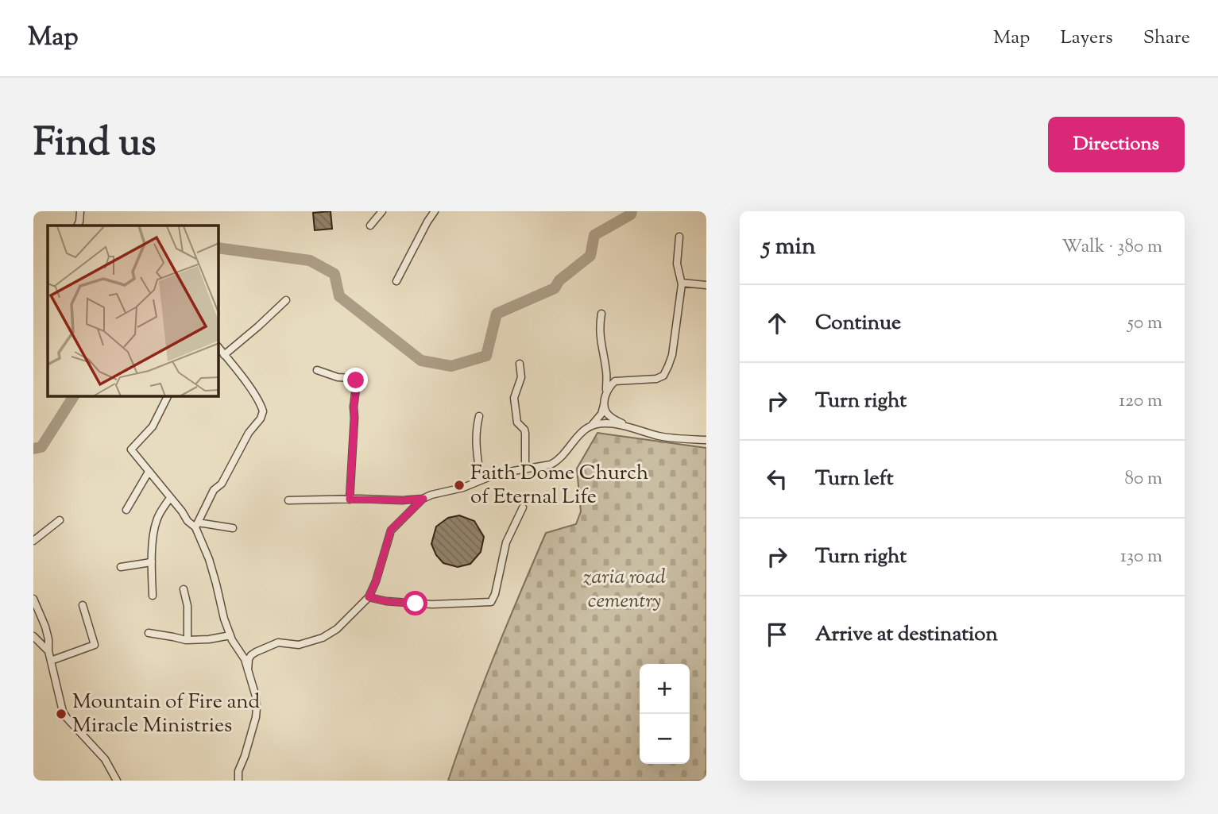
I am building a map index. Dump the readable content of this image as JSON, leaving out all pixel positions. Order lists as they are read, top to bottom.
{
  "parks": ["zaria road cementry"],
  "places": ["Faith Dome Church of Eternal Life", "Mountain of Fire and Miracle Ministries"],
  "page": {
    "header": "Map",
    "nav": ["Map", "Layers", "Share"],
    "title": "Find us",
    "buttons": "Directions",
    "heading": ["5 min", "Walk · 380 m"],
    "list": [
      ["Continue", "50 m"],
      ["Turn right", "120 m"],
      ["Turn left", "80 m"],
      ["Turn right", "130 m"],
      "Arrive at destination"
    ],
    "map_buttons": ["+", "−"]
  }
}
